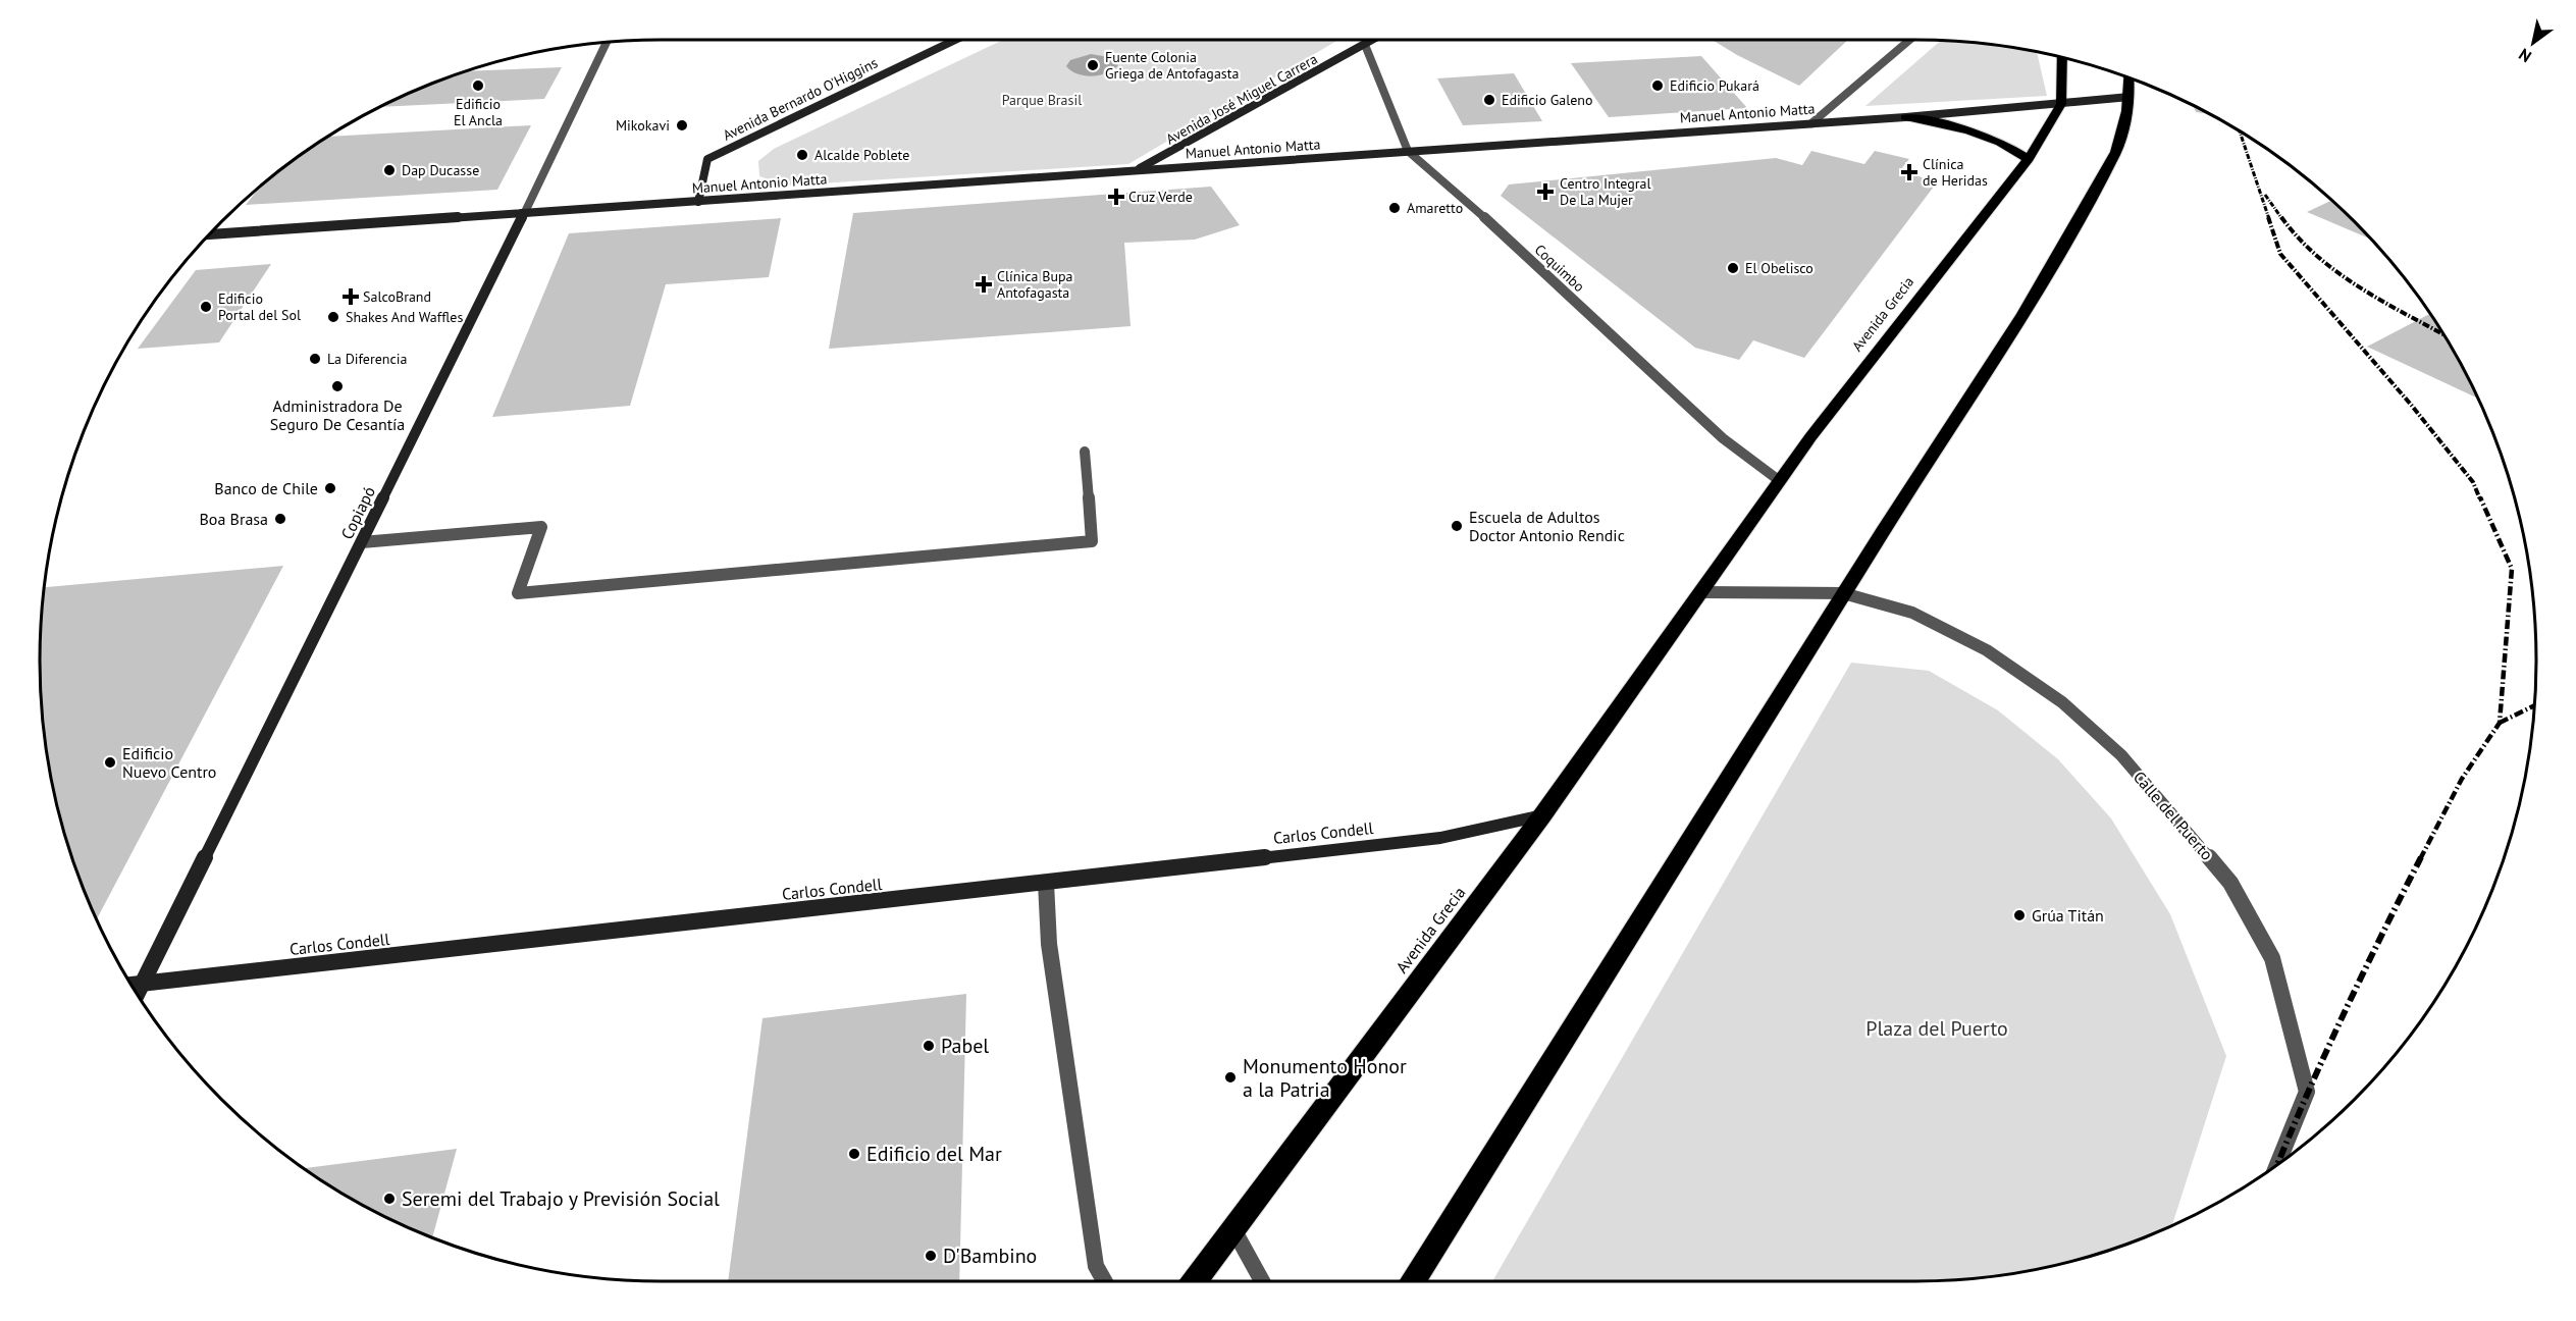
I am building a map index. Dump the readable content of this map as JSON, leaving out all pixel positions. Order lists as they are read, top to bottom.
{
  "streets": {
    "highway": ["Avenida Grecia"],
    "main road": [
      "Avenida Bernardo O'Higgins",
      "Avenida José Miguel Carrera",
      "Manuel Antonio Matta",
      "Copiapó",
      "Carlos Condell"
    ],
    "street": ["Coquimbo", "Calle del Puerto"]
  },
  "crossings": [
    ["Avenida Bernardo O'Higgins", "Manuel Antonio Matta"],
    ["Avenida José Miguel Carrera", "Manuel Antonio Matta"],
    ["Avenida José Miguel Carrera", "Coquimbo"],
    ["Manuel Antonio Matta", "Coquimbo"],
    ["Manuel Antonio Matta", "Avenida Grecia"],
    ["Manuel Antonio Matta", "Copiapó"],
    ["Coquimbo", "Avenida Grecia"],
    ["Avenida Grecia", "Carlos Condell"],
    ["Copiapó", "Carlos Condell"]
  ],
  "parks": ["Parque Brasil", "Plaza del Puerto"],
  "places": {
    "other": [
      "Fuente Colonia Griega de Antofagasta",
      "Edificio El Ancla",
      "Edificio Pukará",
      "Edificio Galeno",
      "Mikokavi",
      "Alcalde Poblete",
      "Dap Ducasse",
      "Amaretto",
      "El Obelisco",
      "Edificio Portal del Sol",
      "Shakes And Waffles",
      "La Diferencia",
      "Administradora De Seguro De Cesantía",
      "Banco de Chile",
      "Boa Brasa",
      "Escuela de Adultos Doctor Antonio Rendic",
      "Edificio Nuevo Centro",
      "Grúa Titán",
      "Pabel",
      "Monumento Honor a la Patria",
      "Edificio del Mar",
      "Seremi del Trabajo y Previsión Social",
      "D'Bambino"
    ],
    "health": [
      "Clínica de Heridas",
      "Centro Integral De La Mujer",
      "Cruz Verde",
      "Clínica Bupa Antofagasta",
      "SalcoBrand"
    ]
  },
  "north": "bottom left"
}
